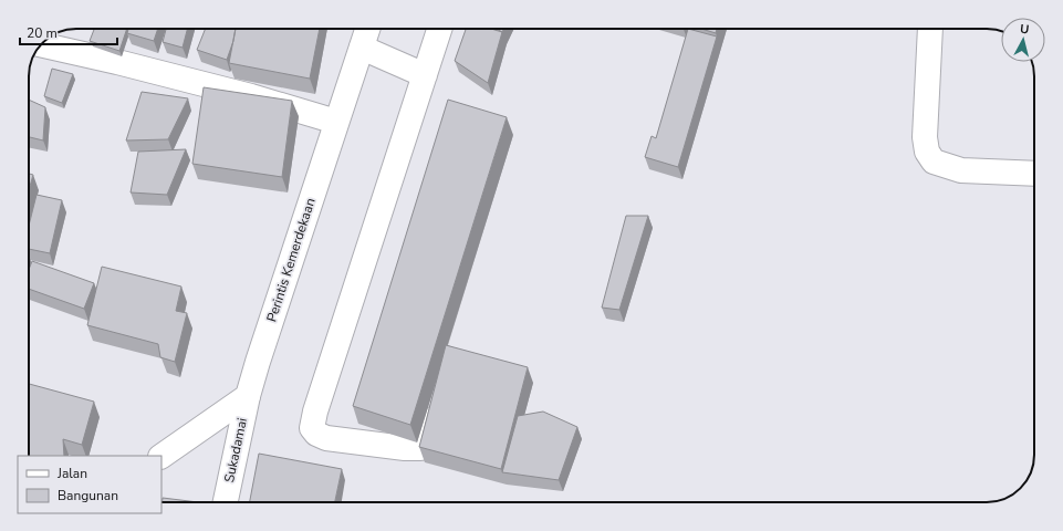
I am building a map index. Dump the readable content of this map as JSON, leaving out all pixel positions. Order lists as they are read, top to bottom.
{
  "streets": {
    "street": ["Perintis Kemerdekaan", "Sukadamai"]
  },
  "crossings": [
    ["Perintis Kemerdekaan", "Sukadamai"]
  ],
  "legend": ["Jalan", "Bangunan"],
  "scale_bar": "20 m",
  "north": "top"
}
